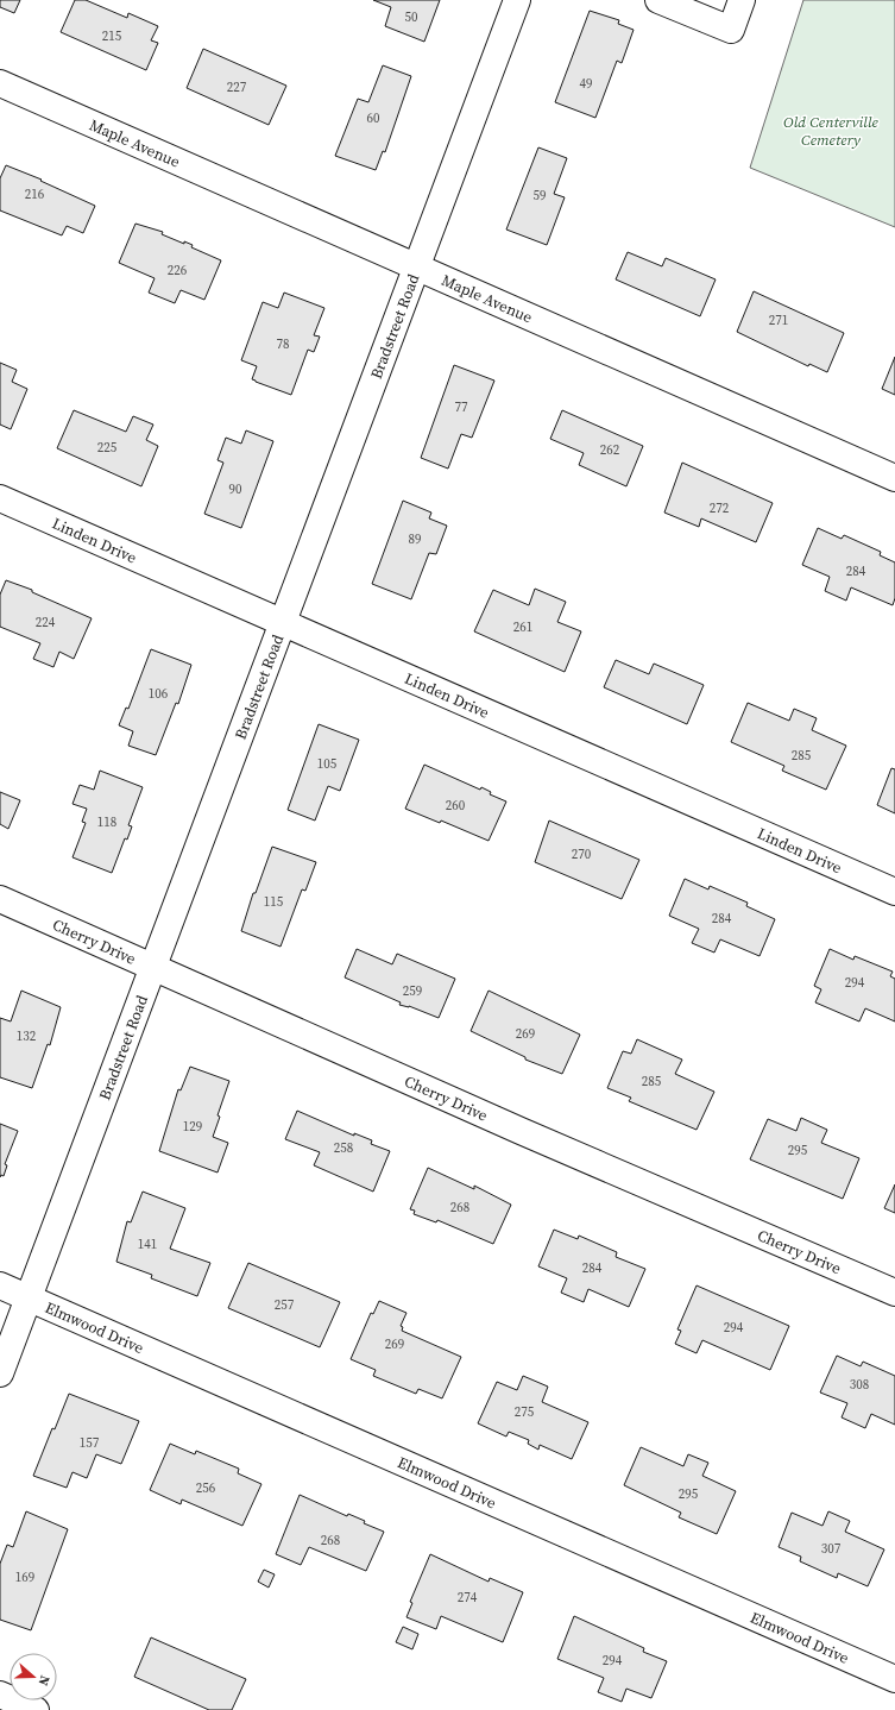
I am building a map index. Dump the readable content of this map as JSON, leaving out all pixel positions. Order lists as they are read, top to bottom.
{
  "streets": {
    "street": [
      "Maple Avenue",
      "Bradstreet Road",
      "Linden Drive",
      "Cherry Drive",
      "Elmwood Drive"
    ]
  },
  "crossings": [
    ["Maple Avenue", "Bradstreet Road"],
    ["Bradstreet Road", "Linden Drive"],
    ["Bradstreet Road", "Cherry Drive"],
    ["Bradstreet Road", "Elmwood Drive"]
  ],
  "parks": ["Old Centerville Cemetery"],
  "house_numbers": [
    "50",
    "215",
    "49",
    "227",
    "60",
    "216",
    "59",
    "226",
    "271",
    "78",
    "77",
    "225",
    "262",
    "90",
    "272",
    "89",
    "284",
    "224",
    "261",
    "106",
    "285",
    "105",
    "260",
    "118",
    "270",
    "115",
    "284",
    "294",
    "259",
    "269",
    "132",
    "285",
    "129",
    "258",
    "295",
    "268",
    "141",
    "284",
    "257",
    "294",
    "269",
    "308",
    "275",
    "157",
    "256",
    "295",
    "268",
    "307",
    "169",
    "274",
    "294"
  ],
  "north": "right"
}
